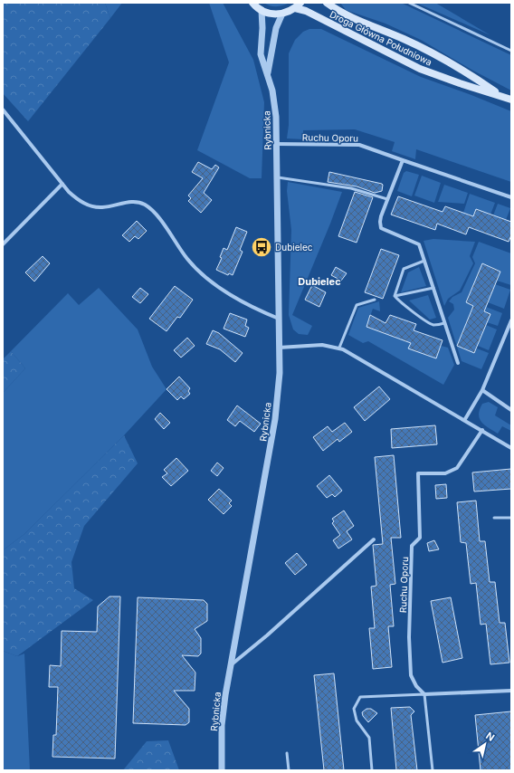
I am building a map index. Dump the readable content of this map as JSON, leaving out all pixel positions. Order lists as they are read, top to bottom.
{
  "streets": {
    "main road": ["Droga Główna Południowa"],
    "street": ["Rybnicka", "Ruchu Oporu"]
  },
  "crossings": [
    ["Rybnicka", "Ruchu Oporu"]
  ],
  "districts": ["Dubielec"],
  "places": {
    "bus stop": ["Dubielec"]
  },
  "north": "top right"
}
